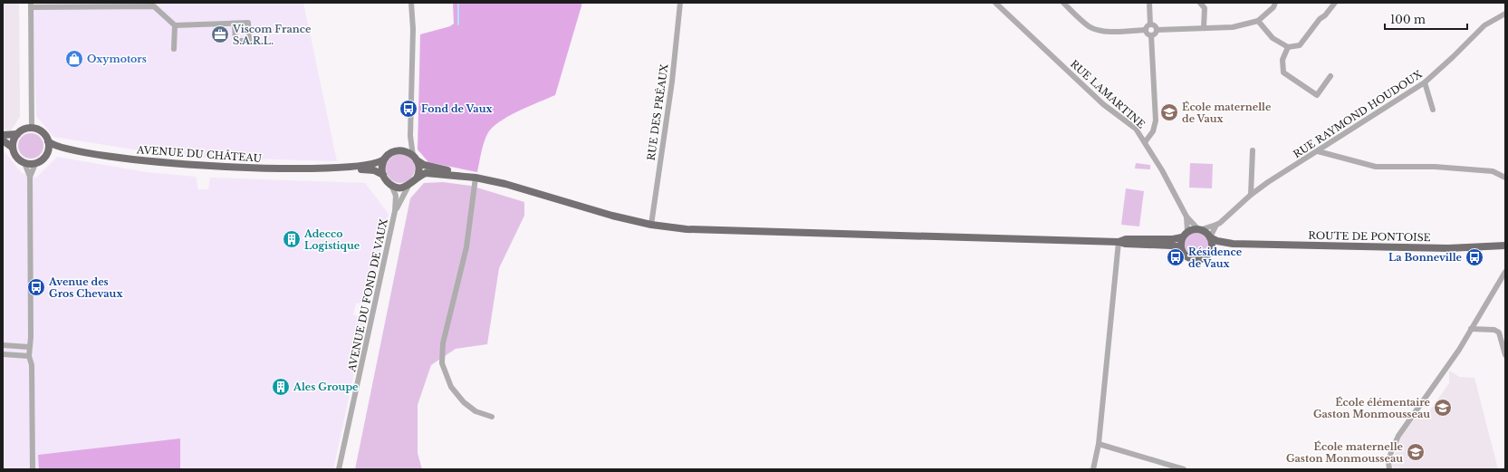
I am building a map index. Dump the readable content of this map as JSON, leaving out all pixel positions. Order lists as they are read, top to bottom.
{
  "streets": {
    "main road": ["AVENUE DU CHÂTEAU", "ROUTE DE PONTOISE"],
    "street": [
      "RUE LAMARTINE",
      "RUE DES PRÉAUX",
      "RUE RAYMOND HOUDOUX",
      "AVENUE DU FOND DE VAUX"
    ]
  },
  "crossings": [
    ["RUE LAMARTINE", "RUE RAYMOND HOUDOUX"],
    ["RUE LAMARTINE", "ROUTE DE PONTOISE"],
    ["RUE RAYMOND HOUDOUX", "ROUTE DE PONTOISE"],
    ["AVENUE DU CHÂTEAU", "AVENUE DU FOND DE VAUX"]
  ],
  "places": {
    "office": ["Viscom France S.A.R.L."],
    "shop": ["Oxymotors"],
    "bus stop": [
      "Fond de Vaux",
      "Résidence de Vaux",
      "La Bonneville",
      "Avenue des Gros Chevaux"
    ],
    "school or university": ["École maternelle de Vaux", "École élémentaire Gaston Monmousseau", "École maternelle Gaston Monmousseau"],
    "building": ["Adecco Logistique", "Ales Groupe"]
  },
  "scale_bar": "100 m"
}
